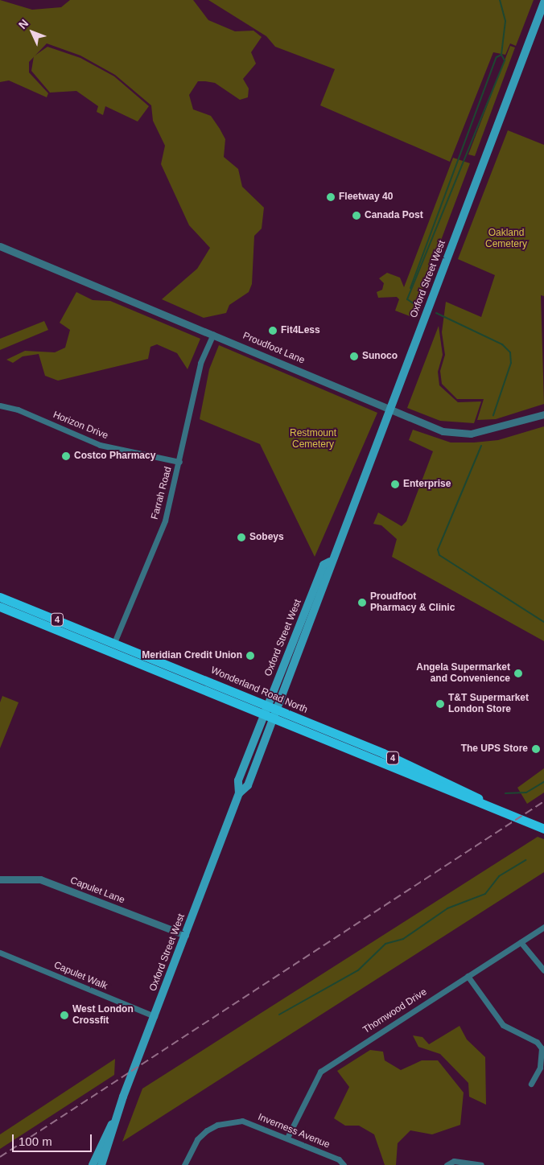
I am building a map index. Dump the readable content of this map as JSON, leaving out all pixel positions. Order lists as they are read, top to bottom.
{
  "streets": {
    "main road": ["Oxford Street West", "4", "Wonderland Road North"],
    "street": [
      "Proudfoot Lane",
      "Horizon Drive",
      "Farrah Road",
      "Capulet Lane",
      "Capulet Walk",
      "Thornwood Drive",
      "Inverness Avenue"
    ]
  },
  "crossings": [
    ["Oxford Street West", "Proudfoot Lane"],
    ["Oxford Street West", "Wonderland Road North"],
    ["Oxford Street West", "Capulet Lane"],
    ["Oxford Street West", "Capulet Walk"],
    ["Proudfoot Lane", "Farrah Road"],
    ["Horizon Drive", "Farrah Road"],
    ["Farrah Road", "Wonderland Road North"],
    ["Thornwood Drive", "Inverness Avenue"]
  ],
  "parks": ["Oakland Cemetery", "Restmount Cemetery"],
  "places": [
    "Fleetway 40",
    "Canada Post",
    "Fit4Less",
    "Sunoco",
    "Costco Pharmacy",
    "Enterprise",
    "Sobeys",
    "Proudfoot Pharmacy & Clinic",
    "Meridian Credit Union",
    "Angela Supermarket and Convenience",
    "T&T Supermarket London Store",
    "The UPS Store",
    "West London Crossfit"
  ],
  "scale_bar": "100 m",
  "north": "top left"
}
